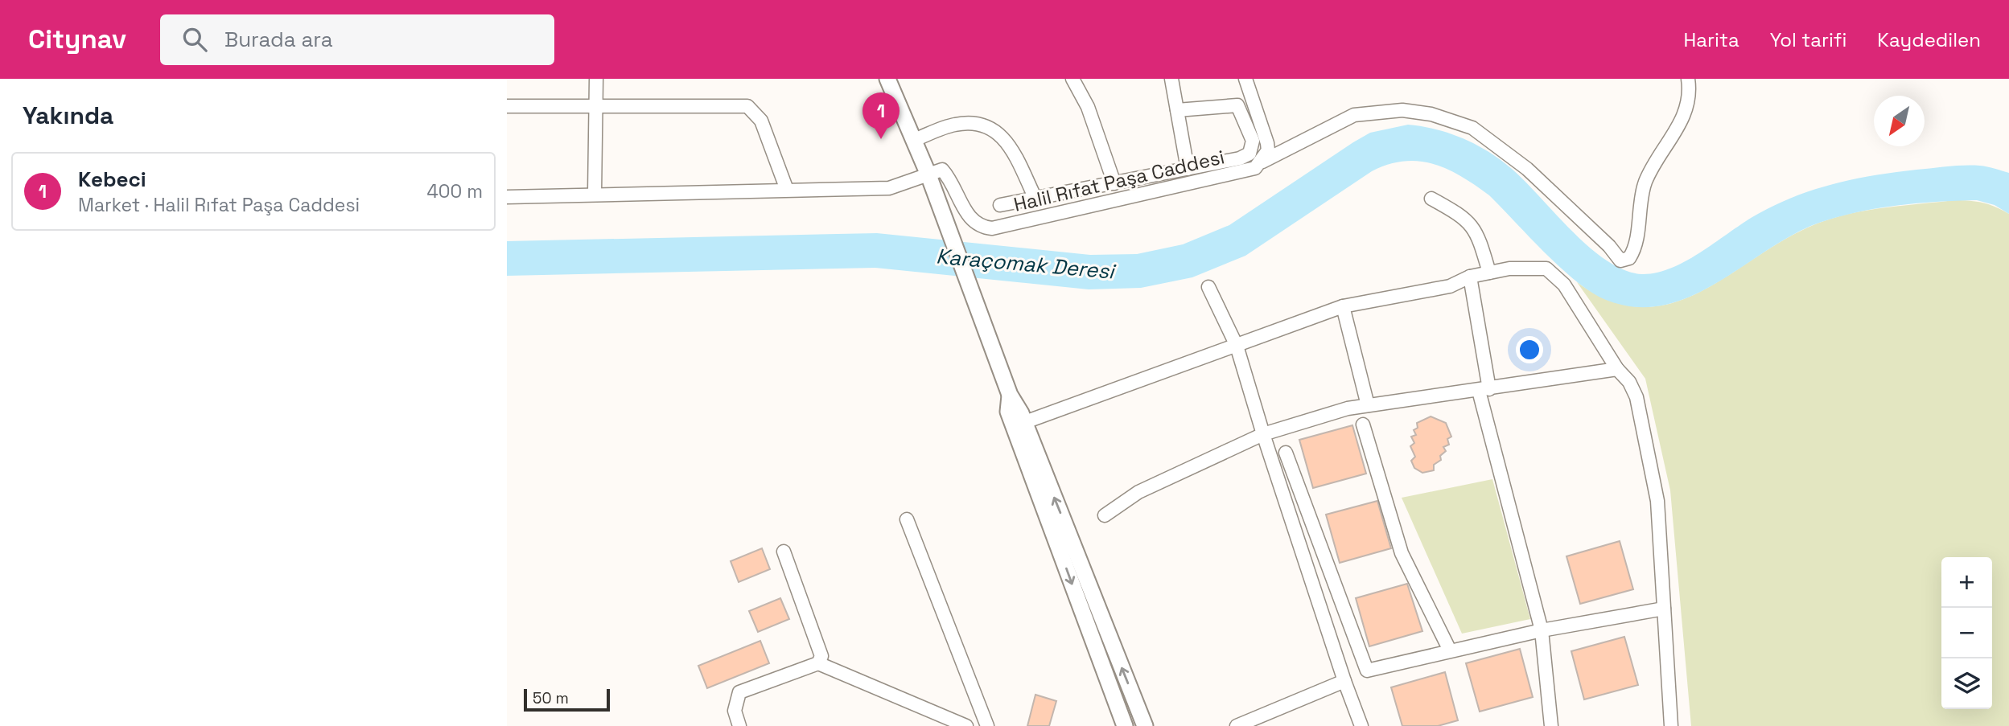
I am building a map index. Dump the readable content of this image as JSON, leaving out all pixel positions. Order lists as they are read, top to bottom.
{
  "streets": {
    "street": ["Halil Rıfat Paşa Caddesi"]
  },
  "water": ["Karaçomak Deresi"],
  "scale_bar": "50 m",
  "north": "bottom left",
  "page": {
    "header": "Citynav",
    "search": "Burada ara",
    "nav": ["Harita", "Yol tarifi", "Kaydedilen"],
    "heading": "Yakında",
    "pins": "1",
    "list": [
      {
        "mark": "1",
        "name": "Kebeci",
        "note": "Market · Halil Rıfat Paşa Caddesi",
        "value": "400 m"
      }
    ],
    "map_buttons": ["+", "−"],
    "scale": "50 m"
  }
}
